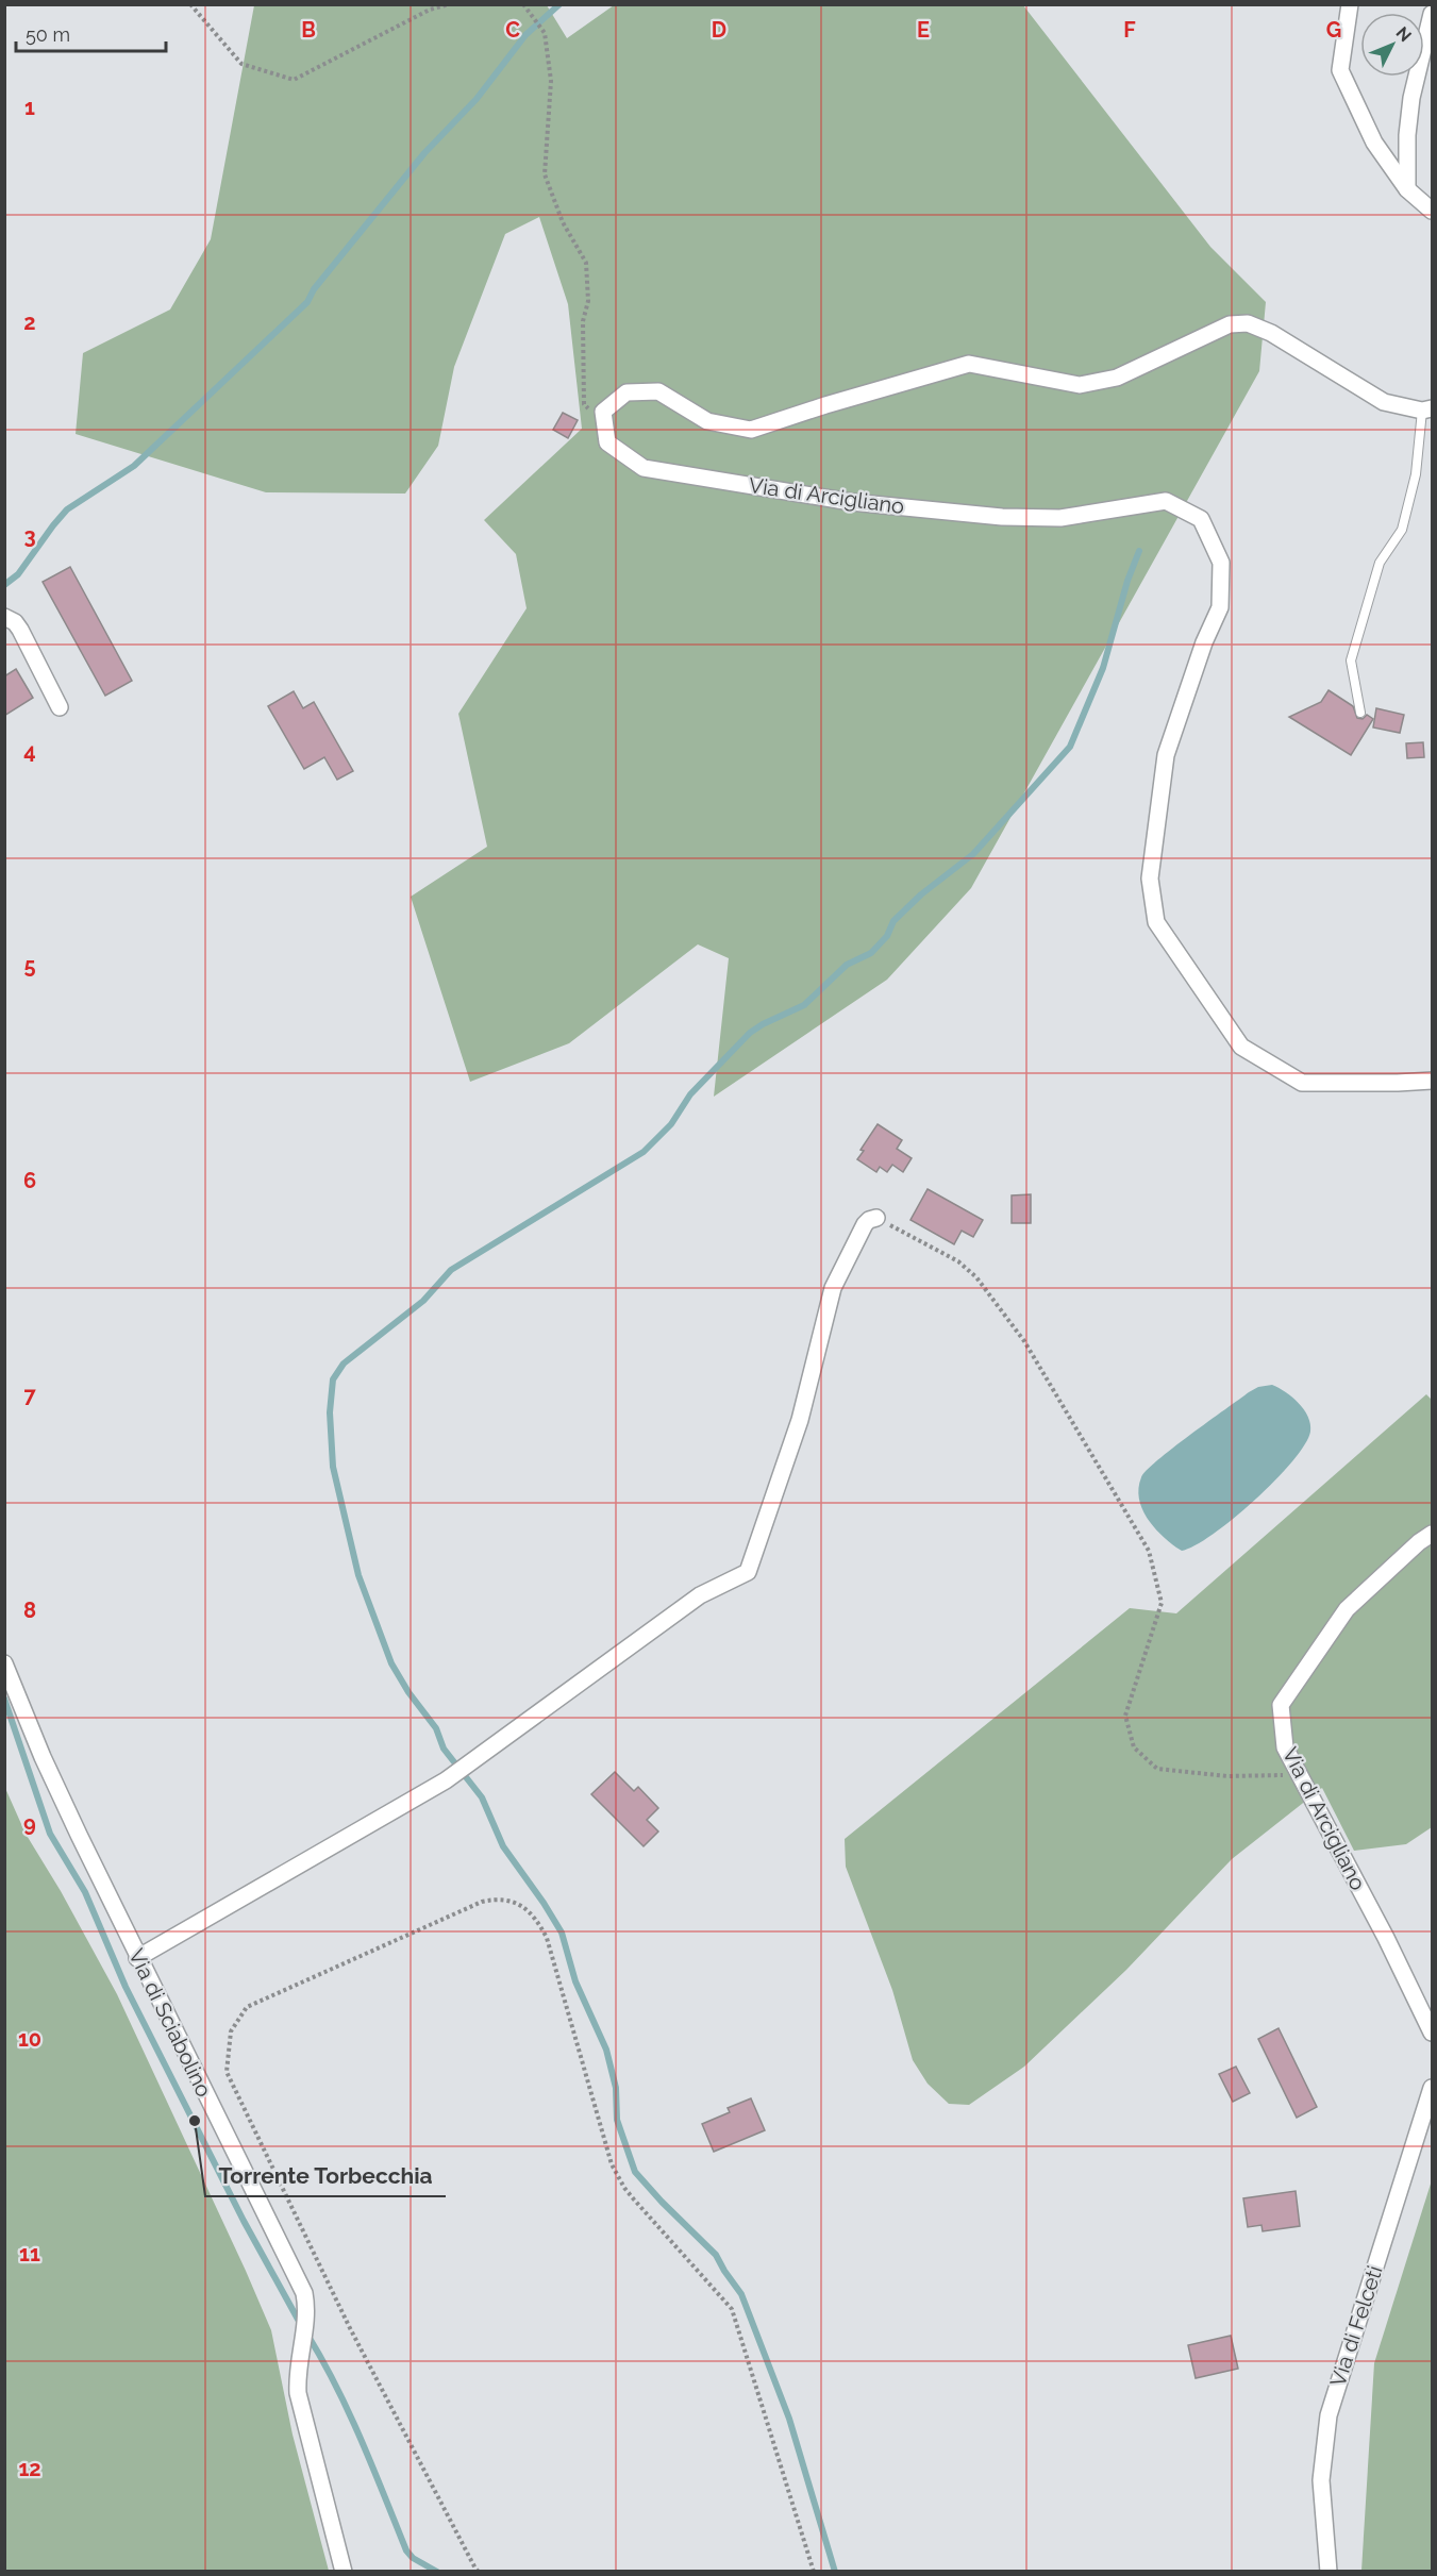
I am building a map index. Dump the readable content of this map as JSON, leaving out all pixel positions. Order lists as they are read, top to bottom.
{
  "streets": {
    "street": ["Via di Arcigliano", "Via di Sciabolino", "Via di Felceti"]
  },
  "places": ["Torrente Torbecchia"],
  "scale_bar": "50 m",
  "north": "top right",
  "grid": {
    "columns": [
      "B",
      "C",
      "D",
      "E",
      "F",
      "G"
    ],
    "rows": [
      "1",
      "2",
      "3",
      "4",
      "5",
      "6",
      "7",
      "8",
      "9",
      "10",
      "11",
      "12"
    ]
  }
}
